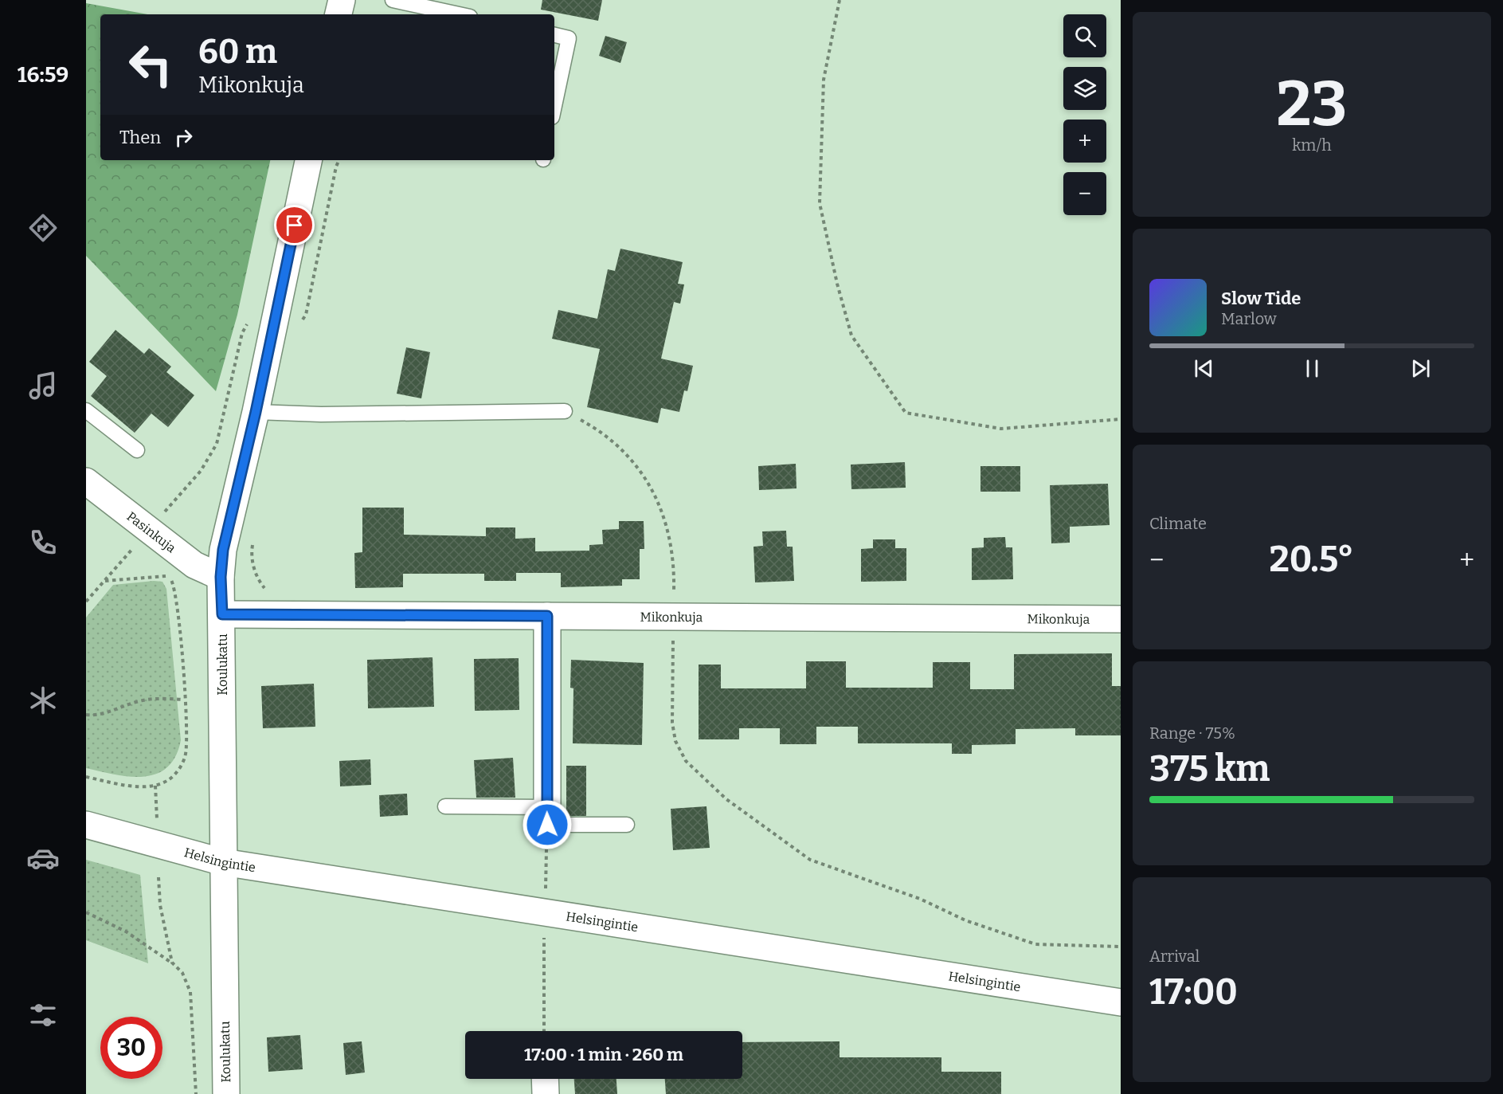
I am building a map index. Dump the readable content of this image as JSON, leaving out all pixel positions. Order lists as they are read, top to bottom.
{
  "streets": {
    "street": [
      "Pasinkuja",
      "Mikonkuja",
      "Koulukatu",
      "Helsingintie"
    ]
  },
  "crossings": [
    ["Pasinkuja", "Koulukatu"],
    ["Mikonkuja", "Koulukatu"],
    ["Koulukatu", "Helsingintie"]
  ],
  "page": {
    "tabs": "16:59",
    "tile": [
      ["23", "km/h"],
      "Climate",
      ["Range · 75%", "375 km"],
      ["Arrival", "17:00"]
    ],
    "map_buttons": ["+", "−"],
    "turn": ["60 m", "Mikonkuja"],
    "then": "Then",
    "song": ["Slow Tide", "Marlow"],
    "heat": ["−", "20.5°", "+"],
    "limit": "30",
    "trip": "17:00 · 1 min · 260 m"
  }
}
